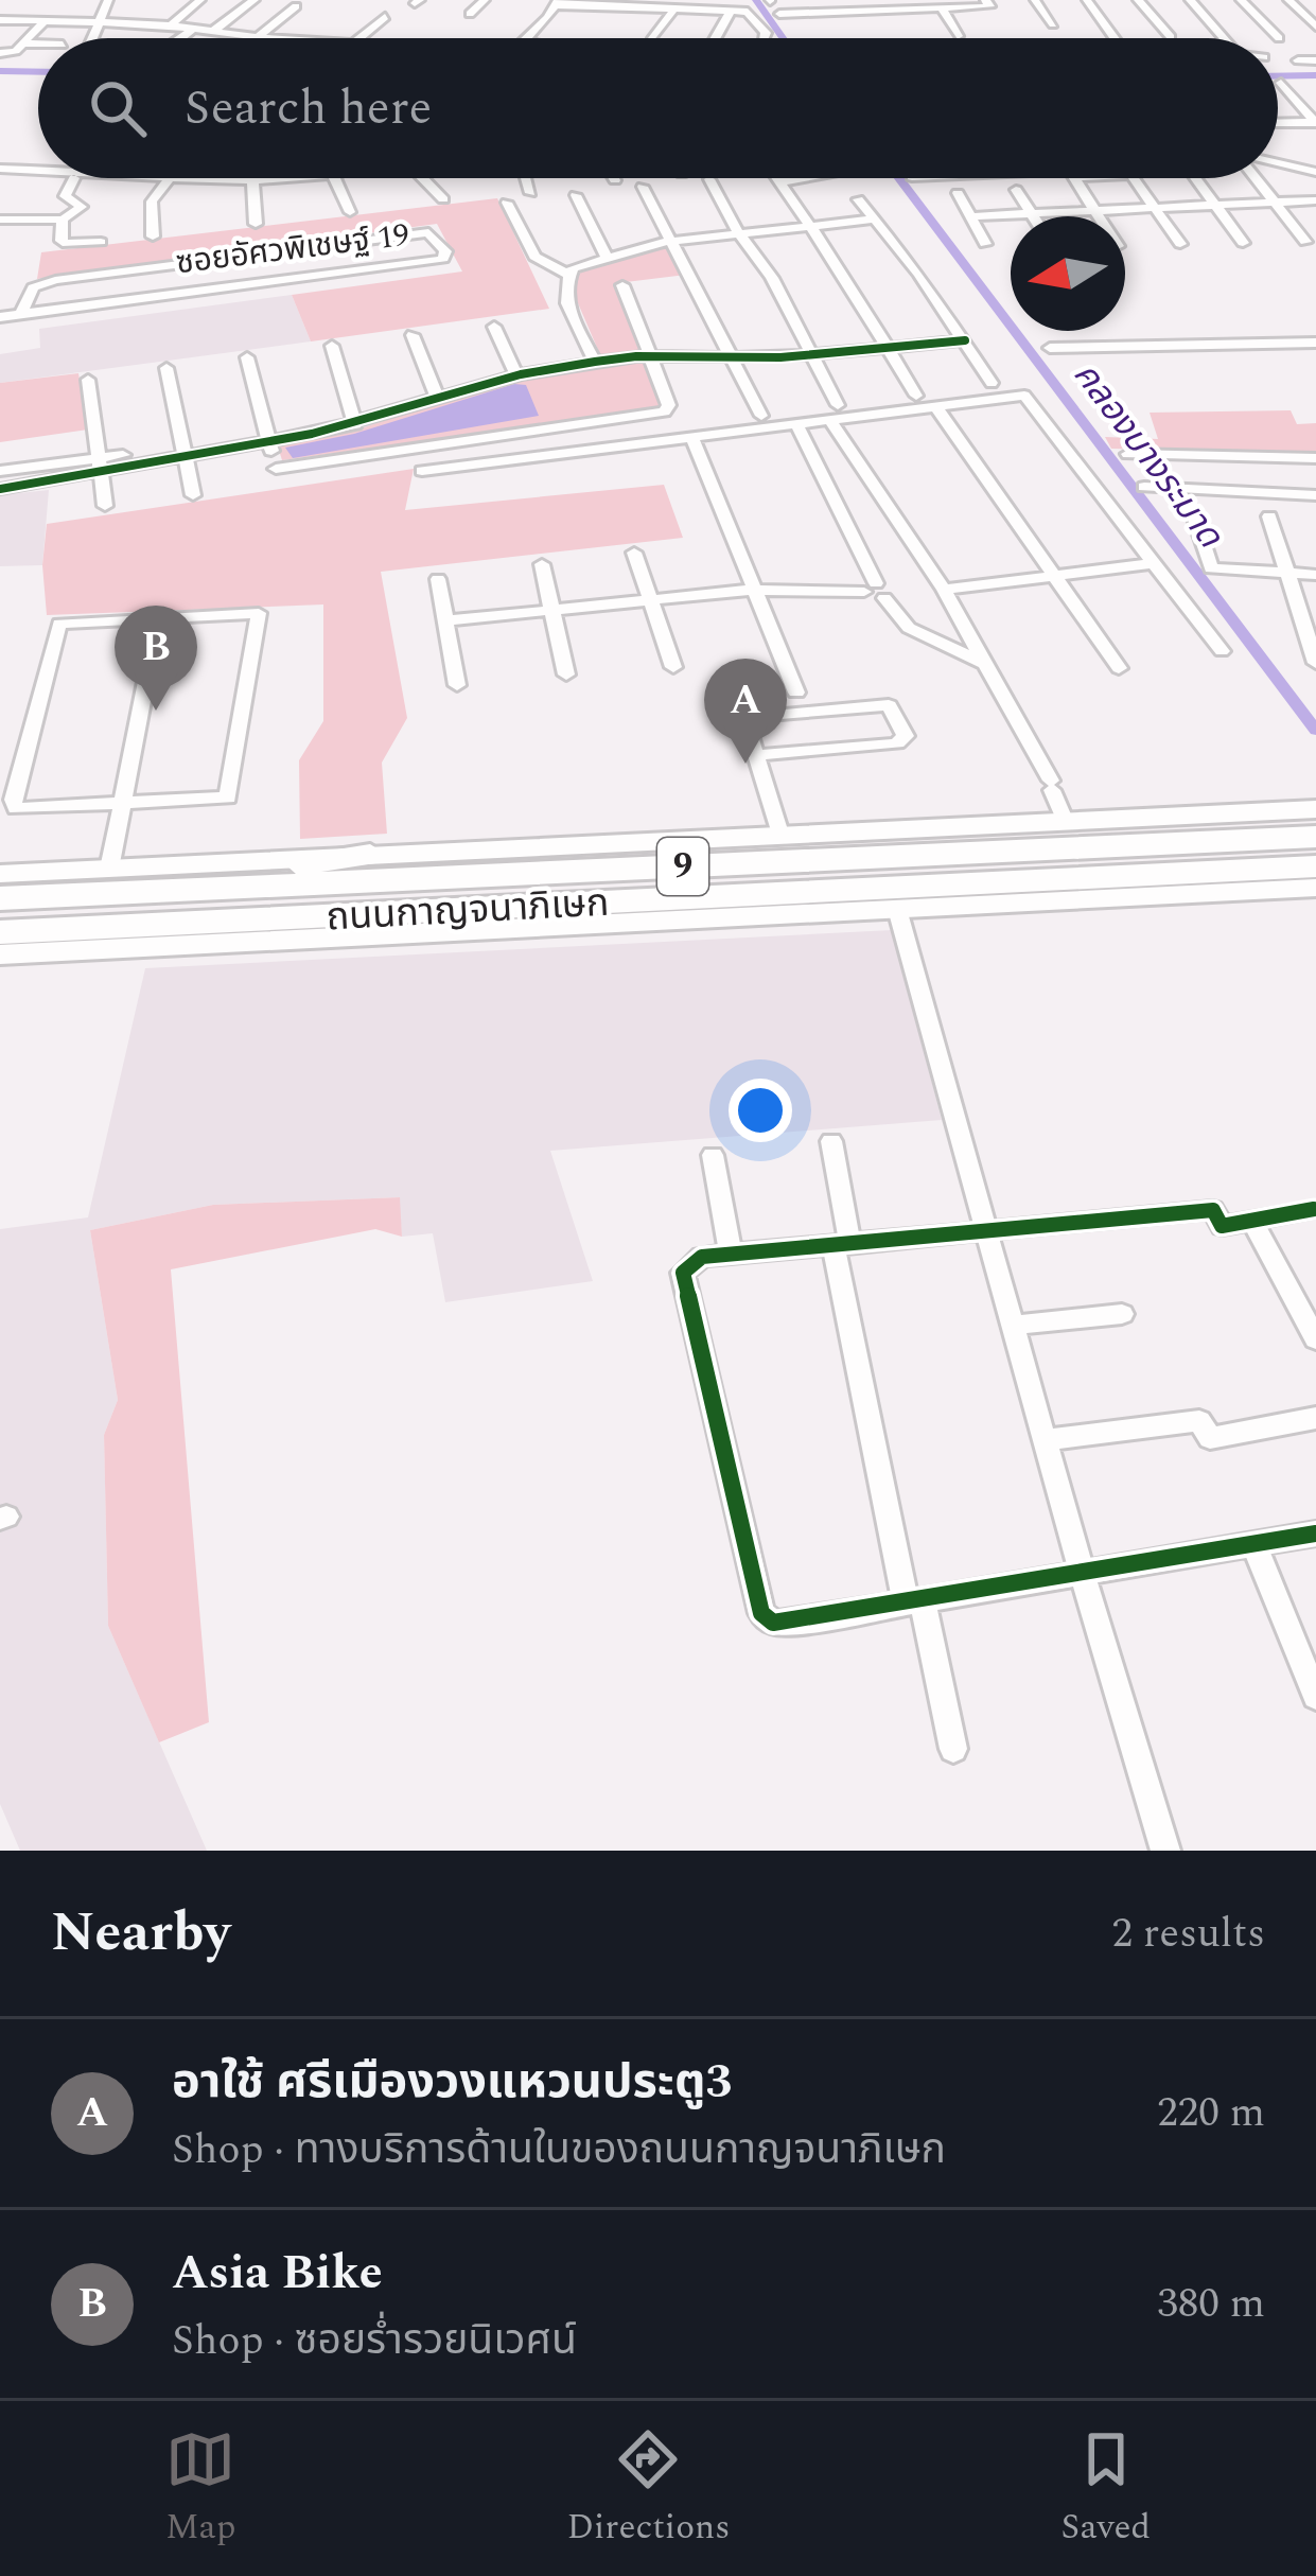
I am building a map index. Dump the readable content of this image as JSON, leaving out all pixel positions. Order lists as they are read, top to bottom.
{
  "streets": {
    "highway": ["9", "ถนนกาญจนาภิเษก"],
    "street": ["ซอยอัศวพิเชษฐ์ 19"]
  },
  "water": ["คลองบางระมาด"],
  "north": "left",
  "page": {
    "search": "Search here",
    "pins": ["B", "A"],
    "heading": ["Nearby", "2 results"],
    "list": [
      {
        "mark": "A",
        "name": "อาใช้ ศรีเมืองวงแหวนประตู3",
        "note": "Shop · ทางบริการด้านในของถนนกาญจนาภิเษก",
        "value": "220 m"
      },
      {
        "mark": "B",
        "name": "Asia Bike",
        "note": "Shop · ซอยร่ำรวยนิเวศน์",
        "value": "380 m"
      }
    ],
    "nav": ["Map", "Directions", "Saved"]
  }
}
